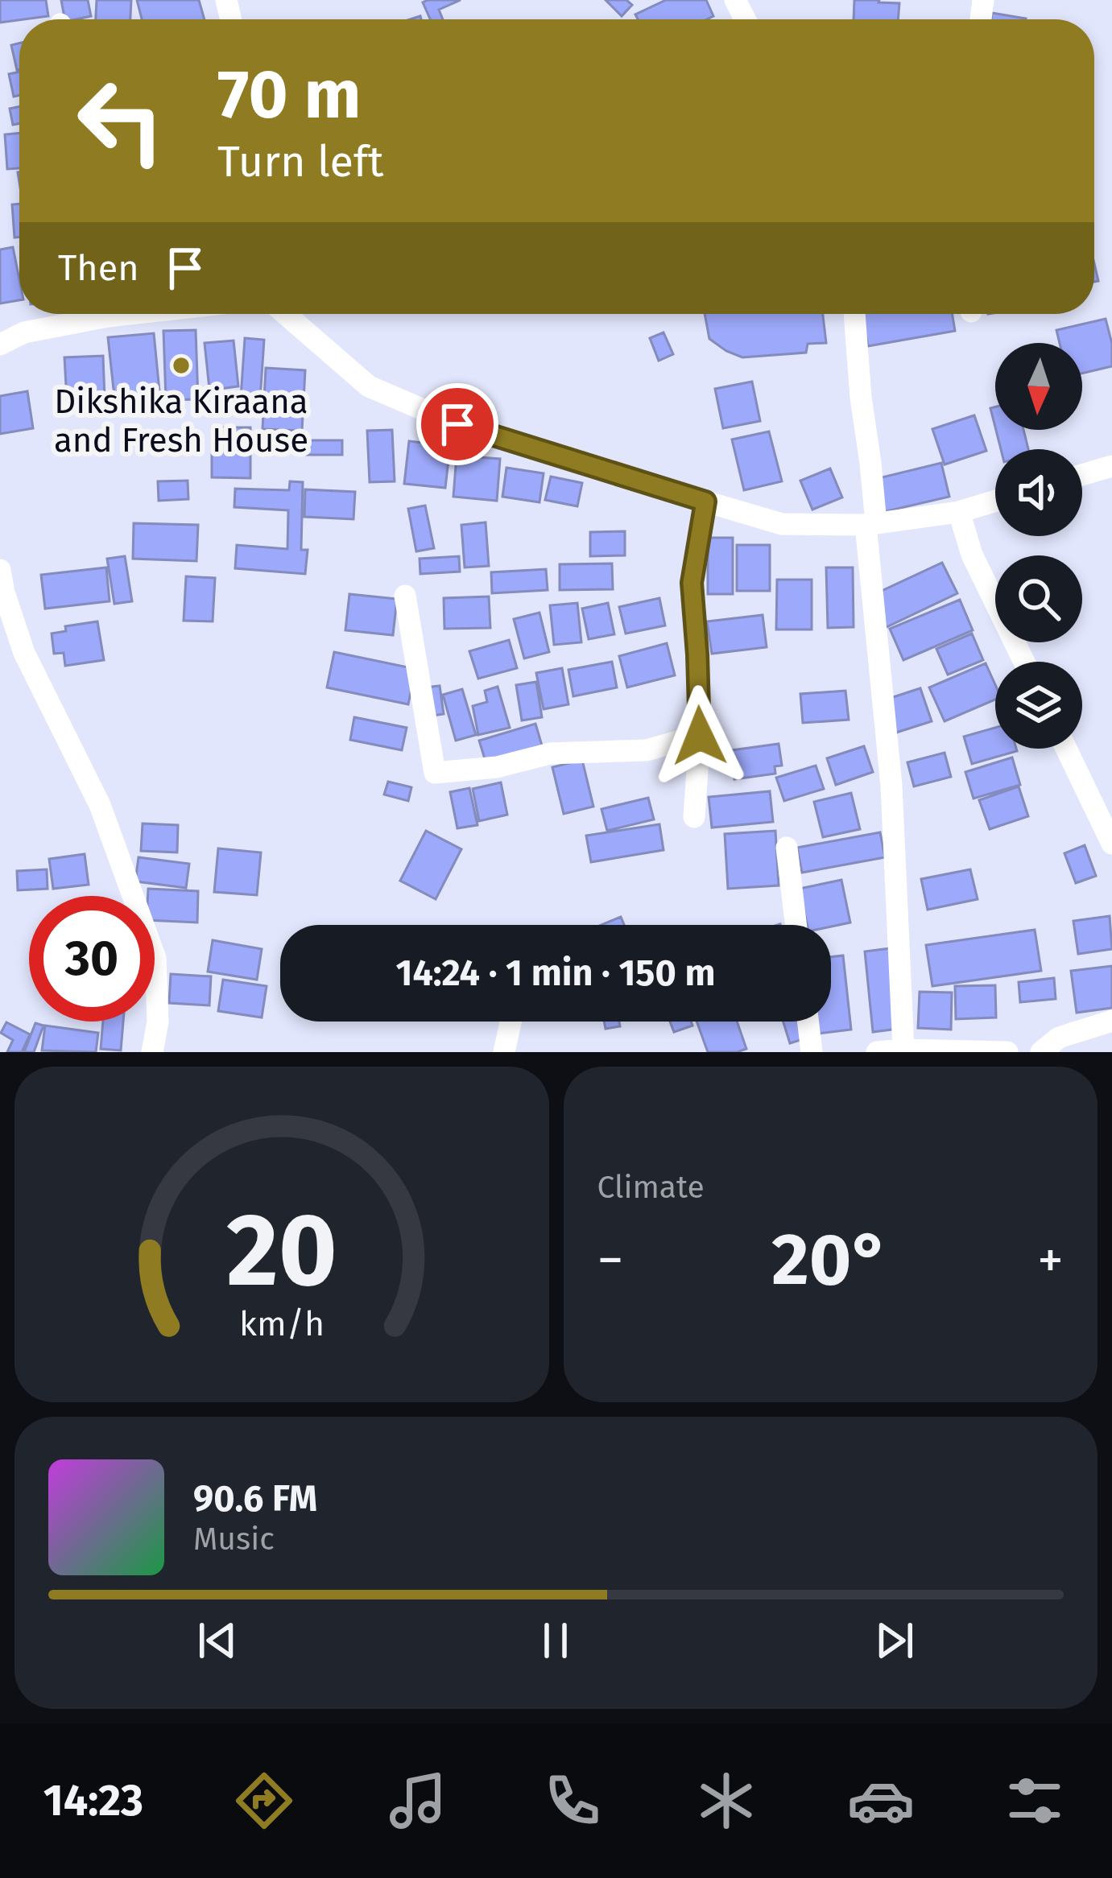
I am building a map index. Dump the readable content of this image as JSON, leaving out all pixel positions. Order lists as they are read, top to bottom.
{
  "places": ["Dikshika Kiraana and Fresh House"],
  "north": "bottom",
  "page": {
    "turn": ["70 m", "Turn left"],
    "then": "Then",
    "limit": "30",
    "trip": "14:24 · 1 min · 150 m",
    "tile": "Climate",
    "heat": ["−", "20°", "+"],
    "song": ["90.6 FM", "Music"],
    "tabs": "14:23",
    "gauge": ["20", "km/h"]
  }
}
